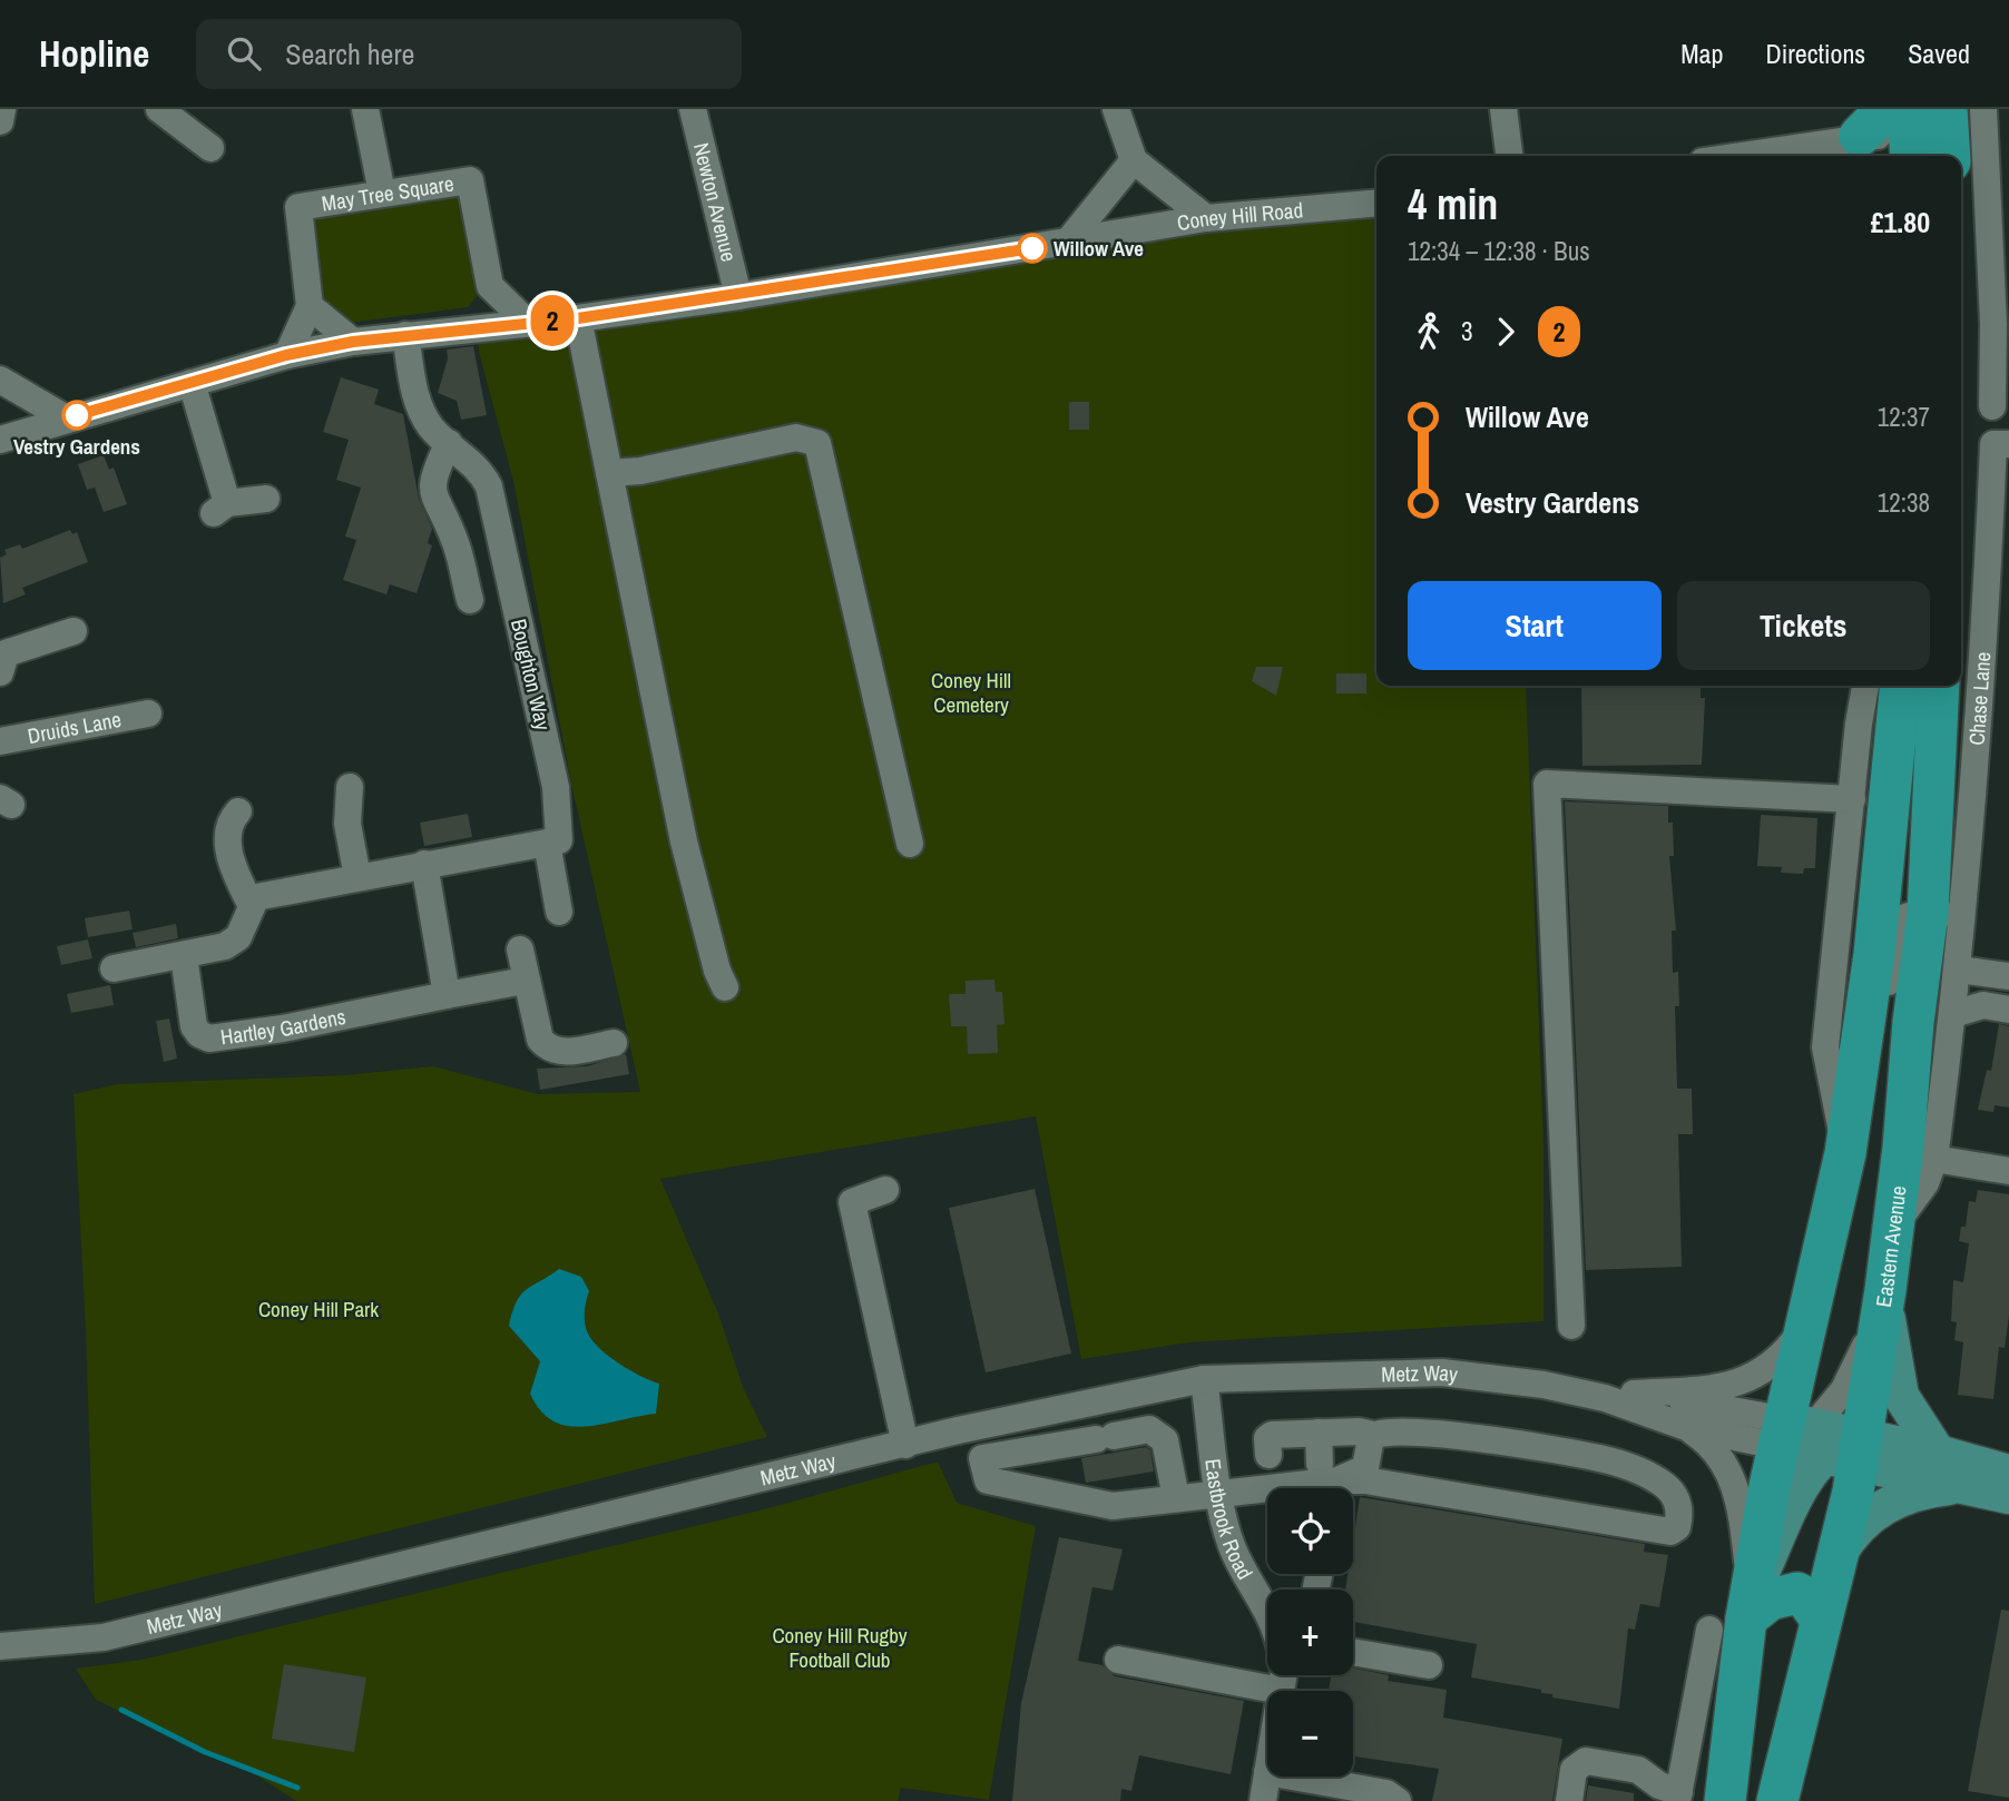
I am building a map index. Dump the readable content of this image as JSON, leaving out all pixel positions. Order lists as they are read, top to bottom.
{
  "streets": {
    "highway": ["Eastern Avenue"],
    "main road": ["Metz Way"],
    "street": [
      "May Tree Square",
      "Newton Avenue",
      "Coney Hill Road",
      "Boughton Way",
      "Chase Lane",
      "Druids Lane",
      "Hartley Gardens",
      "Eastbrook Road"
    ]
  },
  "crossings": [
    ["Newton Avenue", "Coney Hill Road"],
    ["Coney Hill Road", "Boughton Way"],
    ["Chase Lane", "Eastern Avenue"],
    ["Eastern Avenue", "Metz Way"],
    ["Metz Way", "Eastbrook Road"]
  ],
  "parks": ["Coney Hill Cemetery", "Coney Hill Park", "Coney Hill Rugby Football Club"],
  "places": ["Willow Ave", "Vestry Gardens"],
  "lines": ["bus line 2"],
  "page": {
    "header": "Hopline",
    "search": "Search here",
    "nav": ["Map", "Directions", "Saved"],
    "on_map": "2",
    "heading": ["4 min", "12:34 – 12:38 · Bus", "£1.80"],
    "legs": ["3", "2"],
    "list": [
      {
        "name": "Willow Ave",
        "value": "12:37"
      },
      {
        "name": "Vestry Gardens",
        "value": "12:38"
      }
    ],
    "buttons": ["Start", "Tickets"],
    "map_buttons": ["+", "−"]
  }
}
